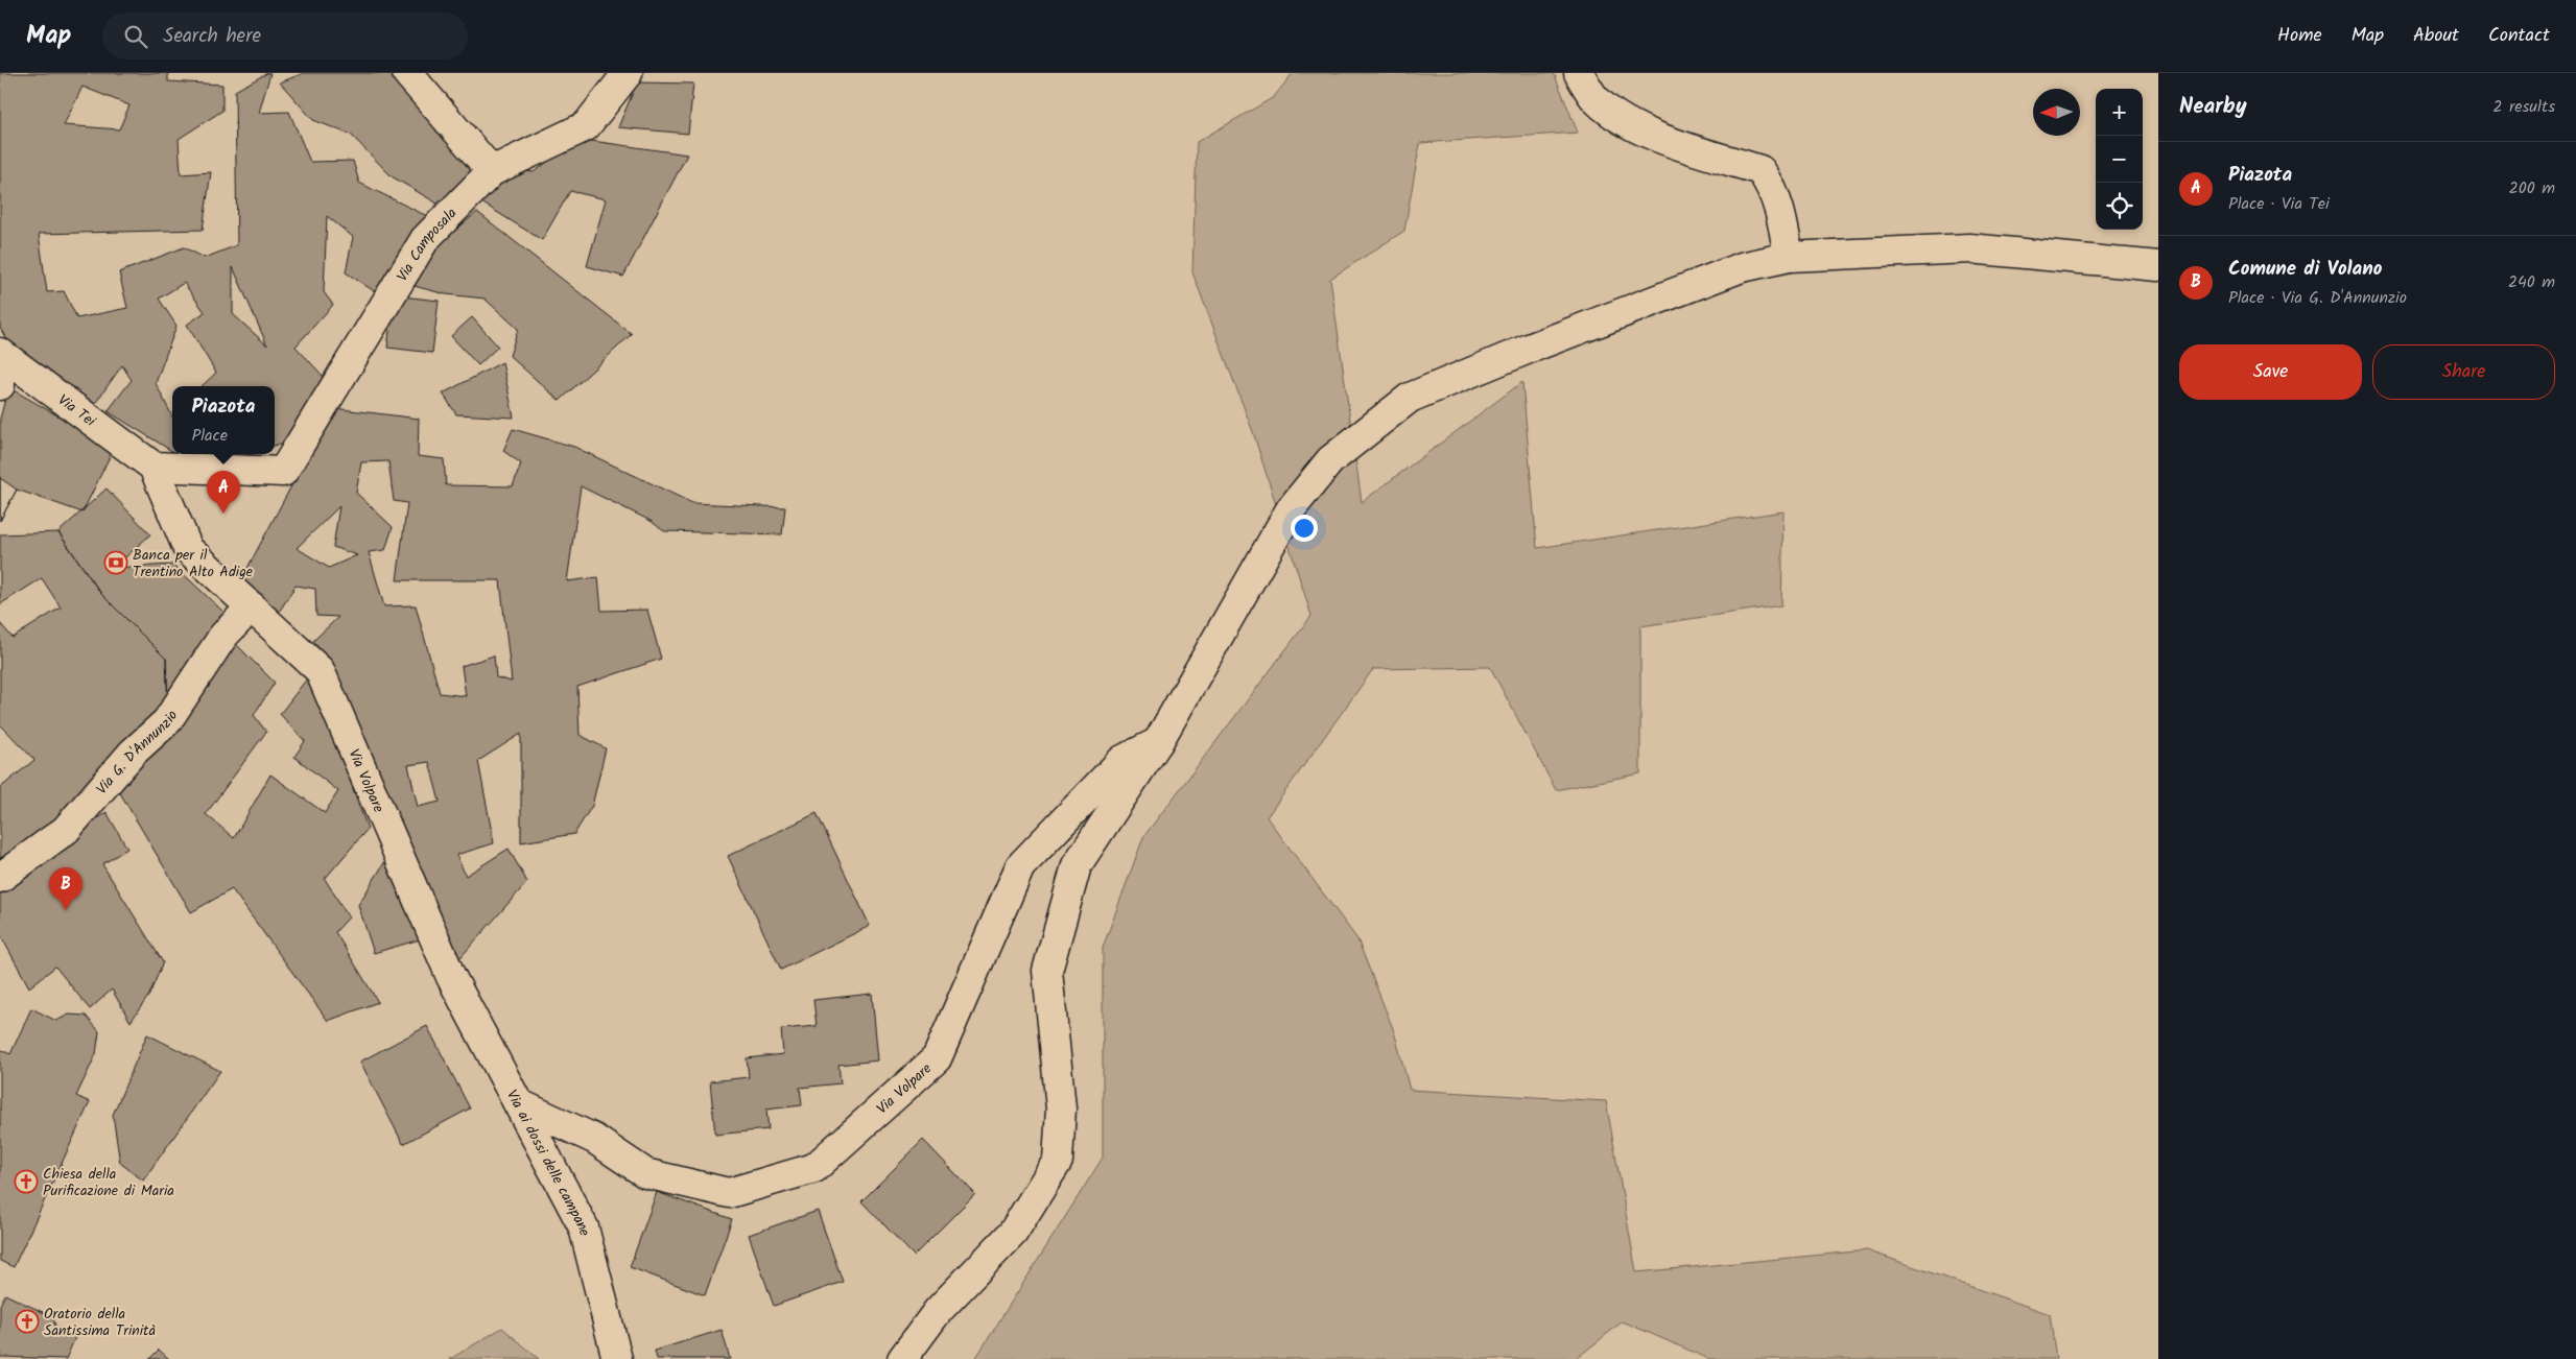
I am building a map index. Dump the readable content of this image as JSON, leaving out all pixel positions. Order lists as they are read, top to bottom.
{
  "streets": {
    "street": [
      "Via Camposala",
      "Via Tei",
      "Via G. D'Annunzio",
      "Via Volpare",
      "Via ai dossi delle campane"
    ]
  },
  "crossings": [
    ["Via Camposala", "Via Tei"],
    ["Via G. D'Annunzio", "Via Volpare"],
    ["Via Volpare", "Via ai dossi delle campane"]
  ],
  "places": {
    "bank": ["Banca per il Trentino Alto Adige"],
    "church": ["Chiesa della Purificazione di Maria", "Oratorio della Santissima Trinità"]
  },
  "north": "left",
  "page": {
    "header": "Map",
    "search": "Search here",
    "nav": [
      "Home",
      "Map",
      "About",
      "Contact"
    ],
    "heading": ["Nearby", "2 results"],
    "map_buttons": ["+", "−"],
    "list": [
      {
        "mark": "A",
        "name": "Piazota",
        "note": "Place · Via Tei",
        "value": "200 m"
      },
      {
        "mark": "B",
        "name": "Comune di Volano",
        "note": "Place · Via G. D'Annunzio",
        "value": "240 m"
      }
    ],
    "buttons": ["Save", "Share"],
    "popup": ["Piazota", "Place"],
    "pins": ["A", "B"]
  }
}
